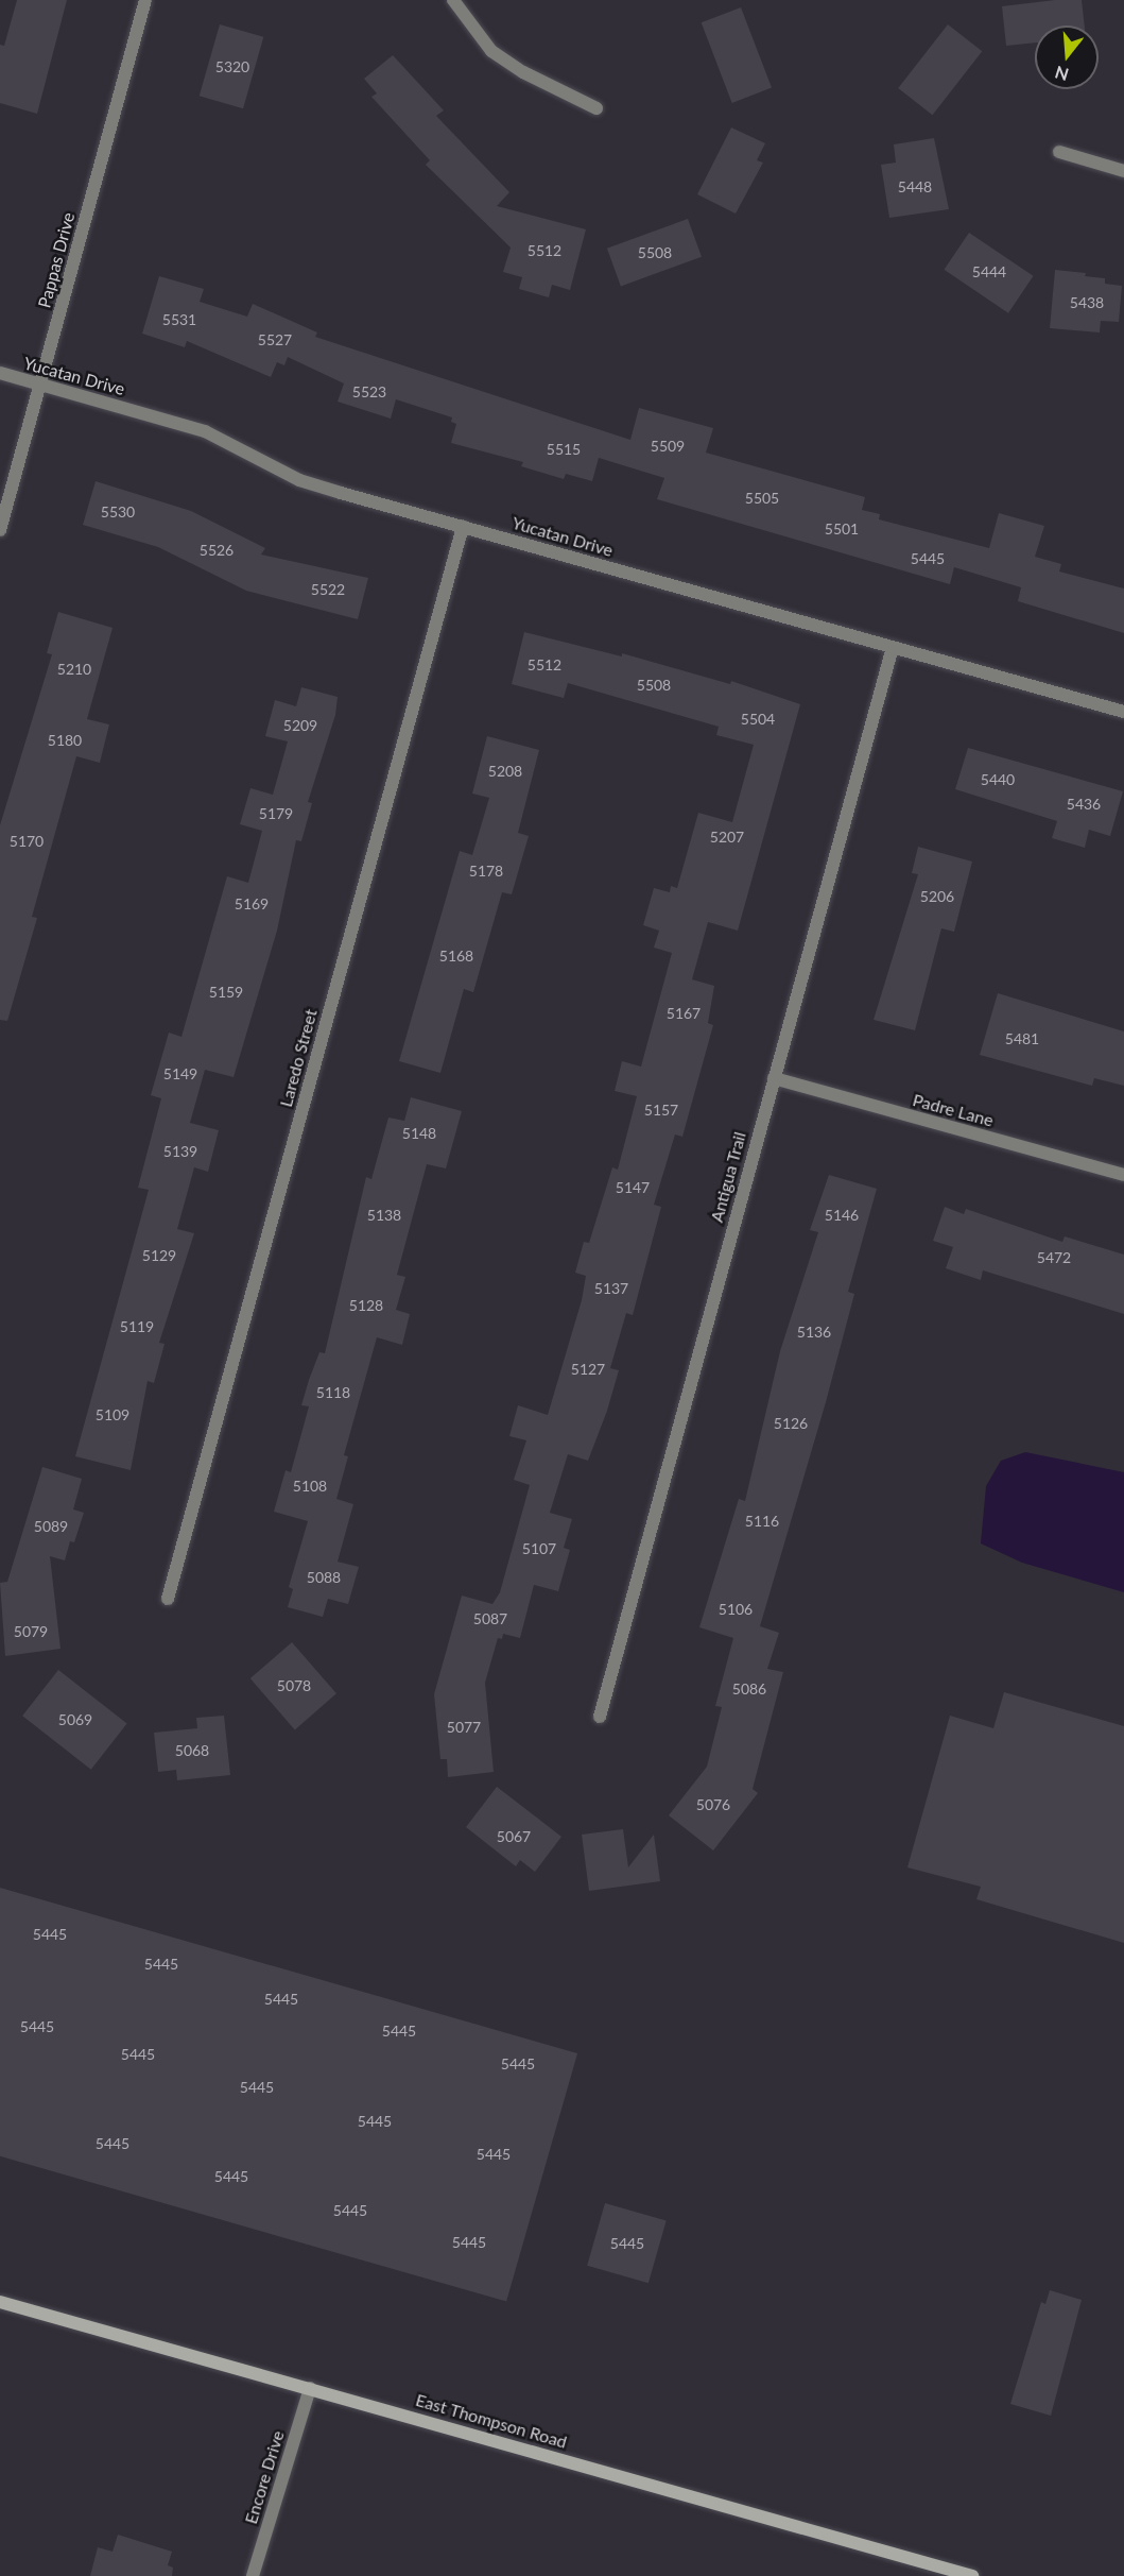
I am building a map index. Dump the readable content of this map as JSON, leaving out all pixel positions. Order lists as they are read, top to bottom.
{
  "streets": {
    "main road": ["East Thompson Road"],
    "street": [
      "Pappas Drive",
      "Yucatan Drive",
      "Laredo Street",
      "Padre Lane",
      "Antigua Trail",
      "Encore Drive"
    ]
  },
  "crossings": [
    ["Pappas Drive", "Yucatan Drive"],
    ["Yucatan Drive", "Laredo Street"],
    ["Yucatan Drive", "Antigua Trail"],
    ["Padre Lane", "Antigua Trail"],
    ["East Thompson Road", "Encore Drive"]
  ],
  "house_numbers": [
    "5320",
    "5448",
    "5512",
    "5508",
    "5444",
    "5438",
    "5531",
    "5527",
    "5523",
    "5509",
    "5515",
    "5505",
    "5530",
    "5501",
    "5526",
    "5445",
    "5522",
    "5512",
    "5210",
    "5508",
    "5504",
    "5209",
    "5180",
    "5208",
    "5440",
    "5436",
    "5179",
    "5207",
    "5170",
    "5178",
    "5206",
    "5169",
    "5168",
    "5159",
    "5167",
    "5481",
    "5149",
    "5157",
    "5148",
    "5139",
    "5147",
    "5138",
    "5146",
    "5129",
    "5472",
    "5137",
    "5128",
    "5119",
    "5136",
    "5127",
    "5118",
    "5109",
    "5126",
    "5108",
    "5116",
    "5089",
    "5107",
    "5088",
    "5106",
    "5087",
    "5079",
    "5078",
    "5086",
    "5069",
    "5077",
    "5068",
    "5076",
    "5067",
    "5445",
    "5445",
    "5445",
    "5445",
    "5445",
    "5445",
    "5445",
    "5445",
    "5445",
    "5445",
    "5445",
    "5445",
    "5445",
    "5445",
    "5445"
  ],
  "north": "bottom"
}
